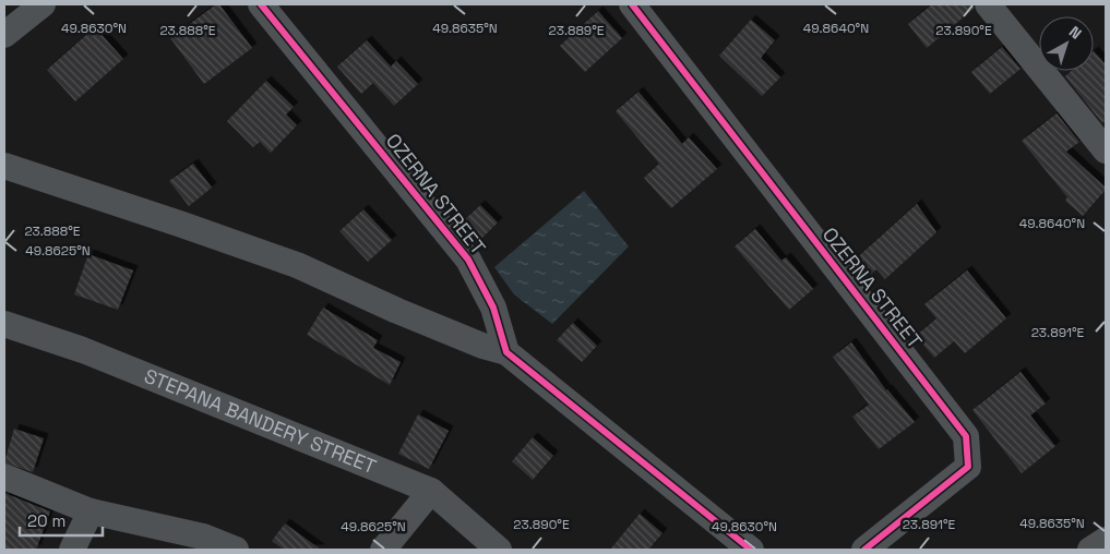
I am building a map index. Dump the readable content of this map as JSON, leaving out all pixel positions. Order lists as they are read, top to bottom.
{
  "streets": {
    "street": ["OZERNA STREET", "STEPANA BANDERY STREET"]
  },
  "scale_bar": "20 m",
  "north": "top right",
  "coordinates": [
    "49.8630°N",
    "49.8635°N",
    "49.8640°N",
    "23.889°E",
    "23.890°E",
    "23.888°E",
    "49.8625°N",
    "23.891°E"
  ]
}
